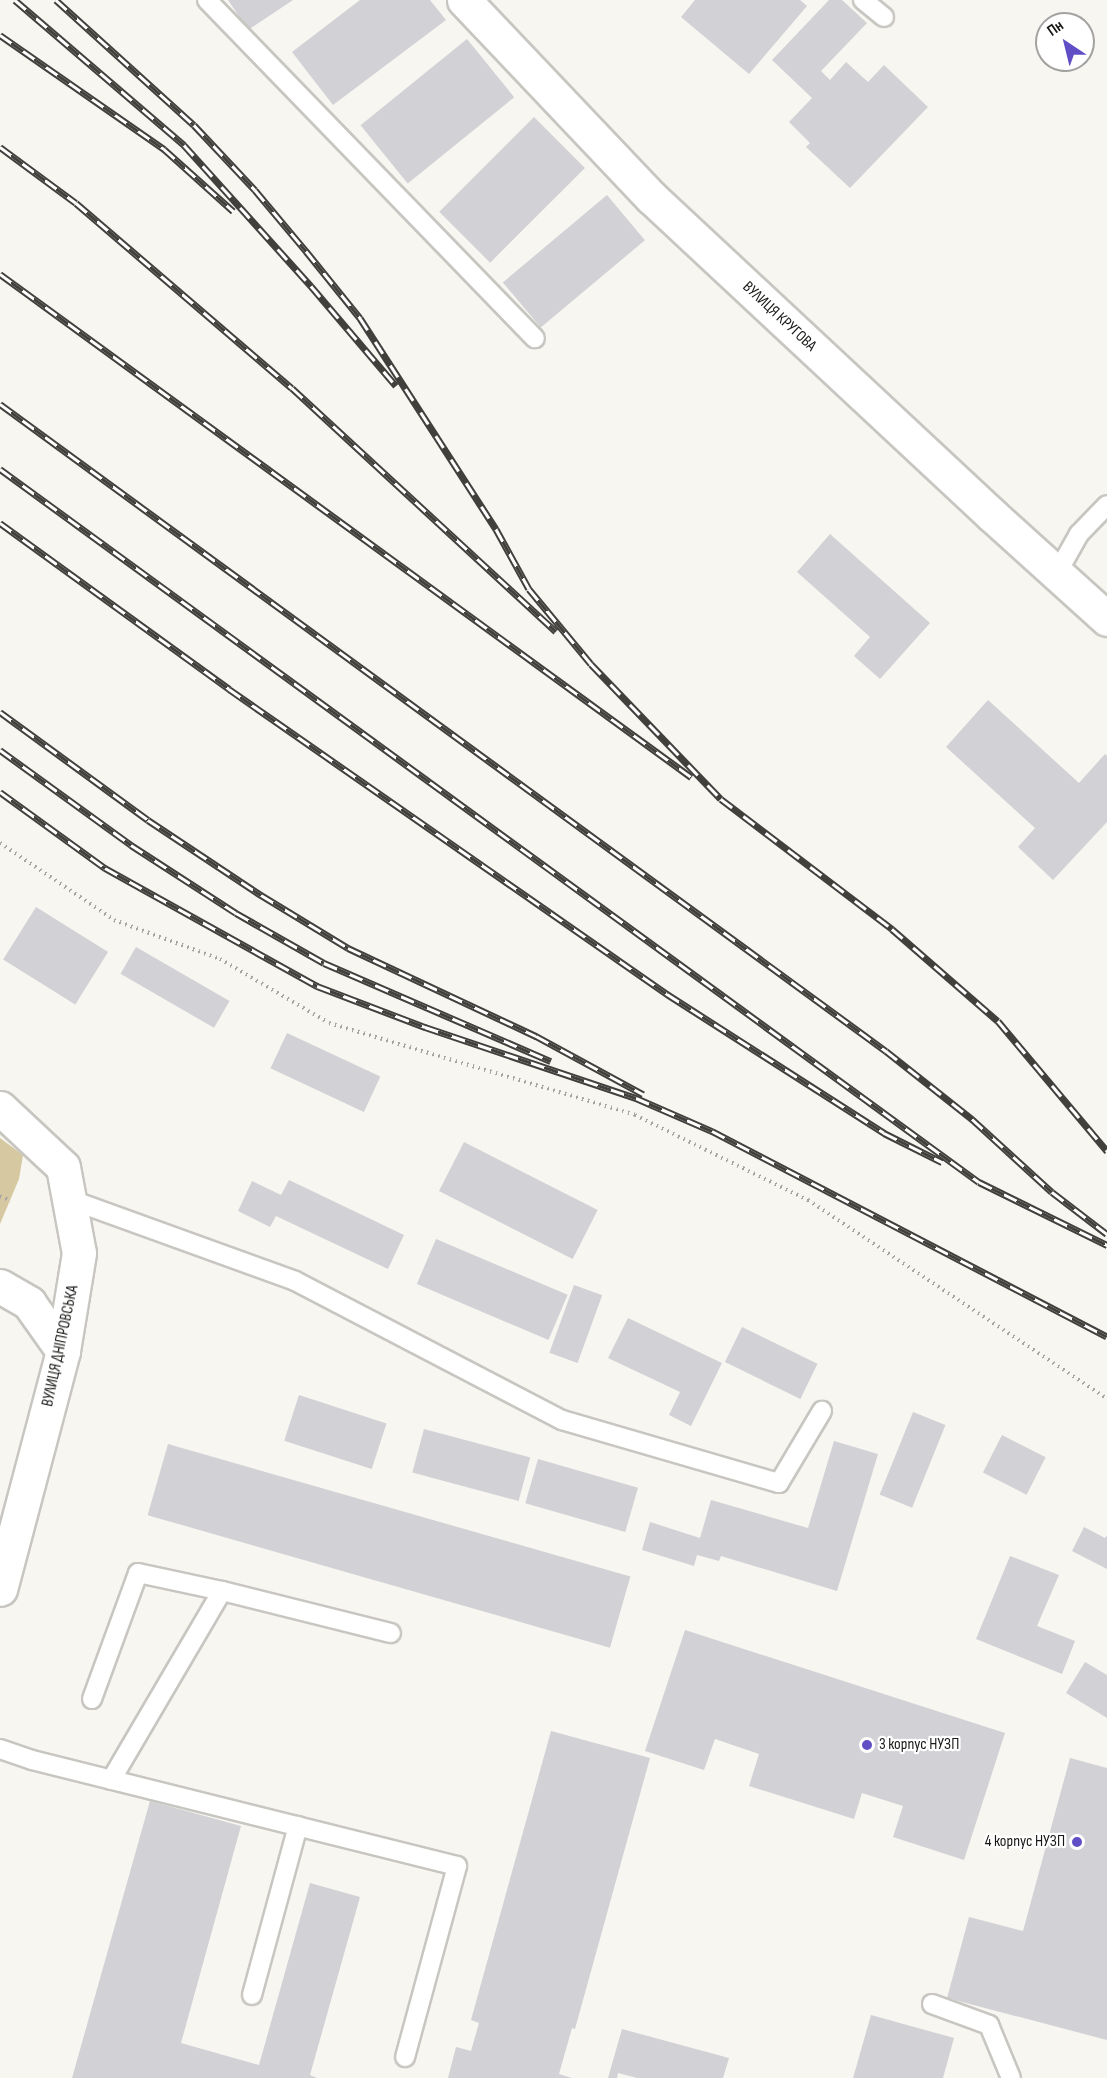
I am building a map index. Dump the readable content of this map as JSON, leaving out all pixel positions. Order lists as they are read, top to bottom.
{
  "streets": {
    "street": ["ВУЛИЦЯ КРУГОВА", "ВУЛИЦЯ ДНІПРОВСЬКА"]
  },
  "places": ["3 корпус НУЗП", "4 корпус НУЗП"],
  "north": "top left"
}
